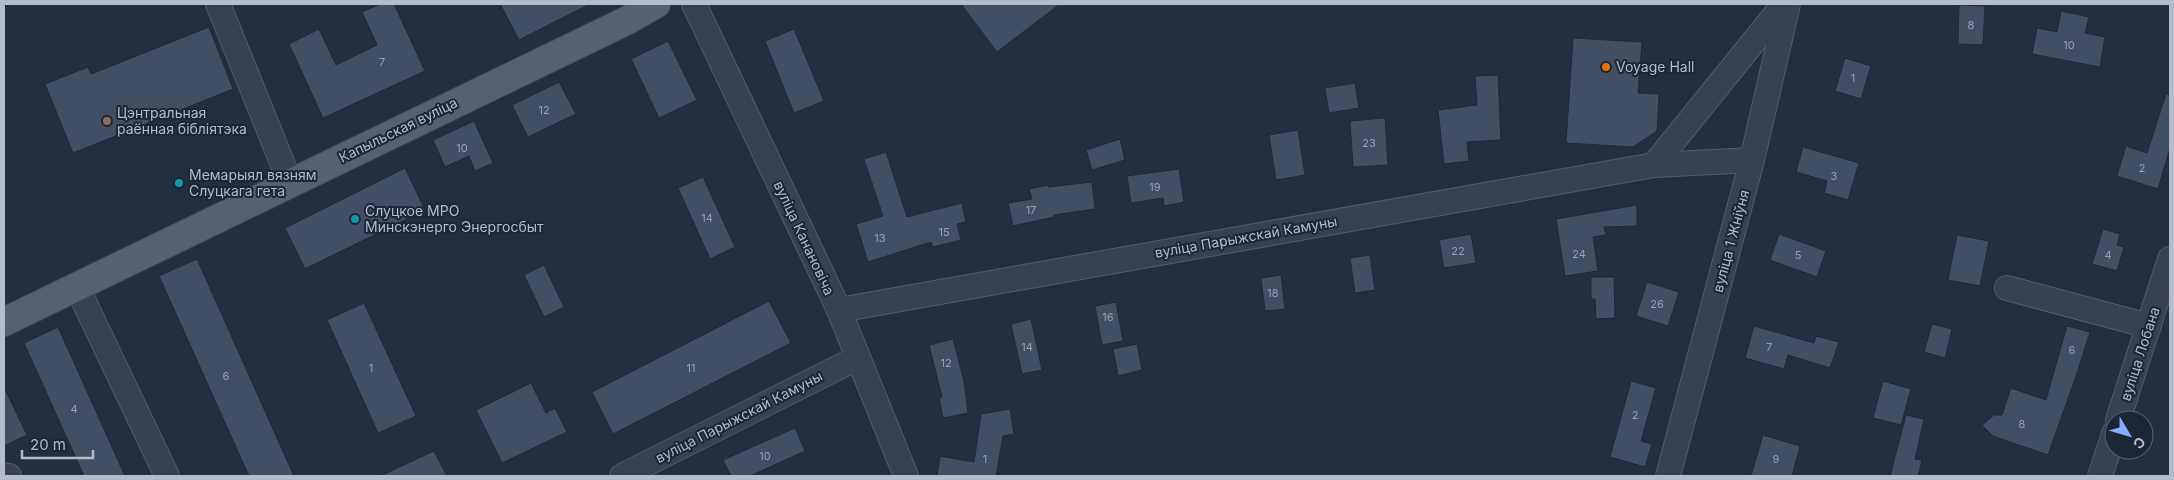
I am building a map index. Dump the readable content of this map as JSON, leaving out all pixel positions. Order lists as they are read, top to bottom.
{
  "streets": {
    "main road": ["Капыльская вуліца"],
    "street": [
      "вуліца Парыжскай Камуны",
      "вуліца Канановіча",
      "вуліца 1 Жніўня",
      "вуліца Лобана"
    ]
  },
  "crossings": [
    ["вуліца Парыжскай Камуны", "вуліца Канановіча"],
    ["вуліца Парыжскай Камуны", "вуліца 1 Жніўня"]
  ],
  "places": [
    "Voyage Hall",
    "Цэнтральная раённая бібліятэка",
    "Мемарыял вязням Слуцкага гета",
    "Слуцкое МРО Минскэнерго Энергосбыт"
  ],
  "house_numbers": [
    "8",
    "10",
    "7",
    "1",
    "12",
    "23",
    "10",
    "2",
    "3",
    "19",
    "17",
    "14",
    "15",
    "13",
    "22",
    "24",
    "5",
    "4",
    "18",
    "26",
    "16",
    "14",
    "7",
    "6",
    "12",
    "1",
    "11",
    "6",
    "4",
    "2",
    "8",
    "10",
    "1",
    "9"
  ],
  "scale_bar": "20 m",
  "north": "bottom right"
}
